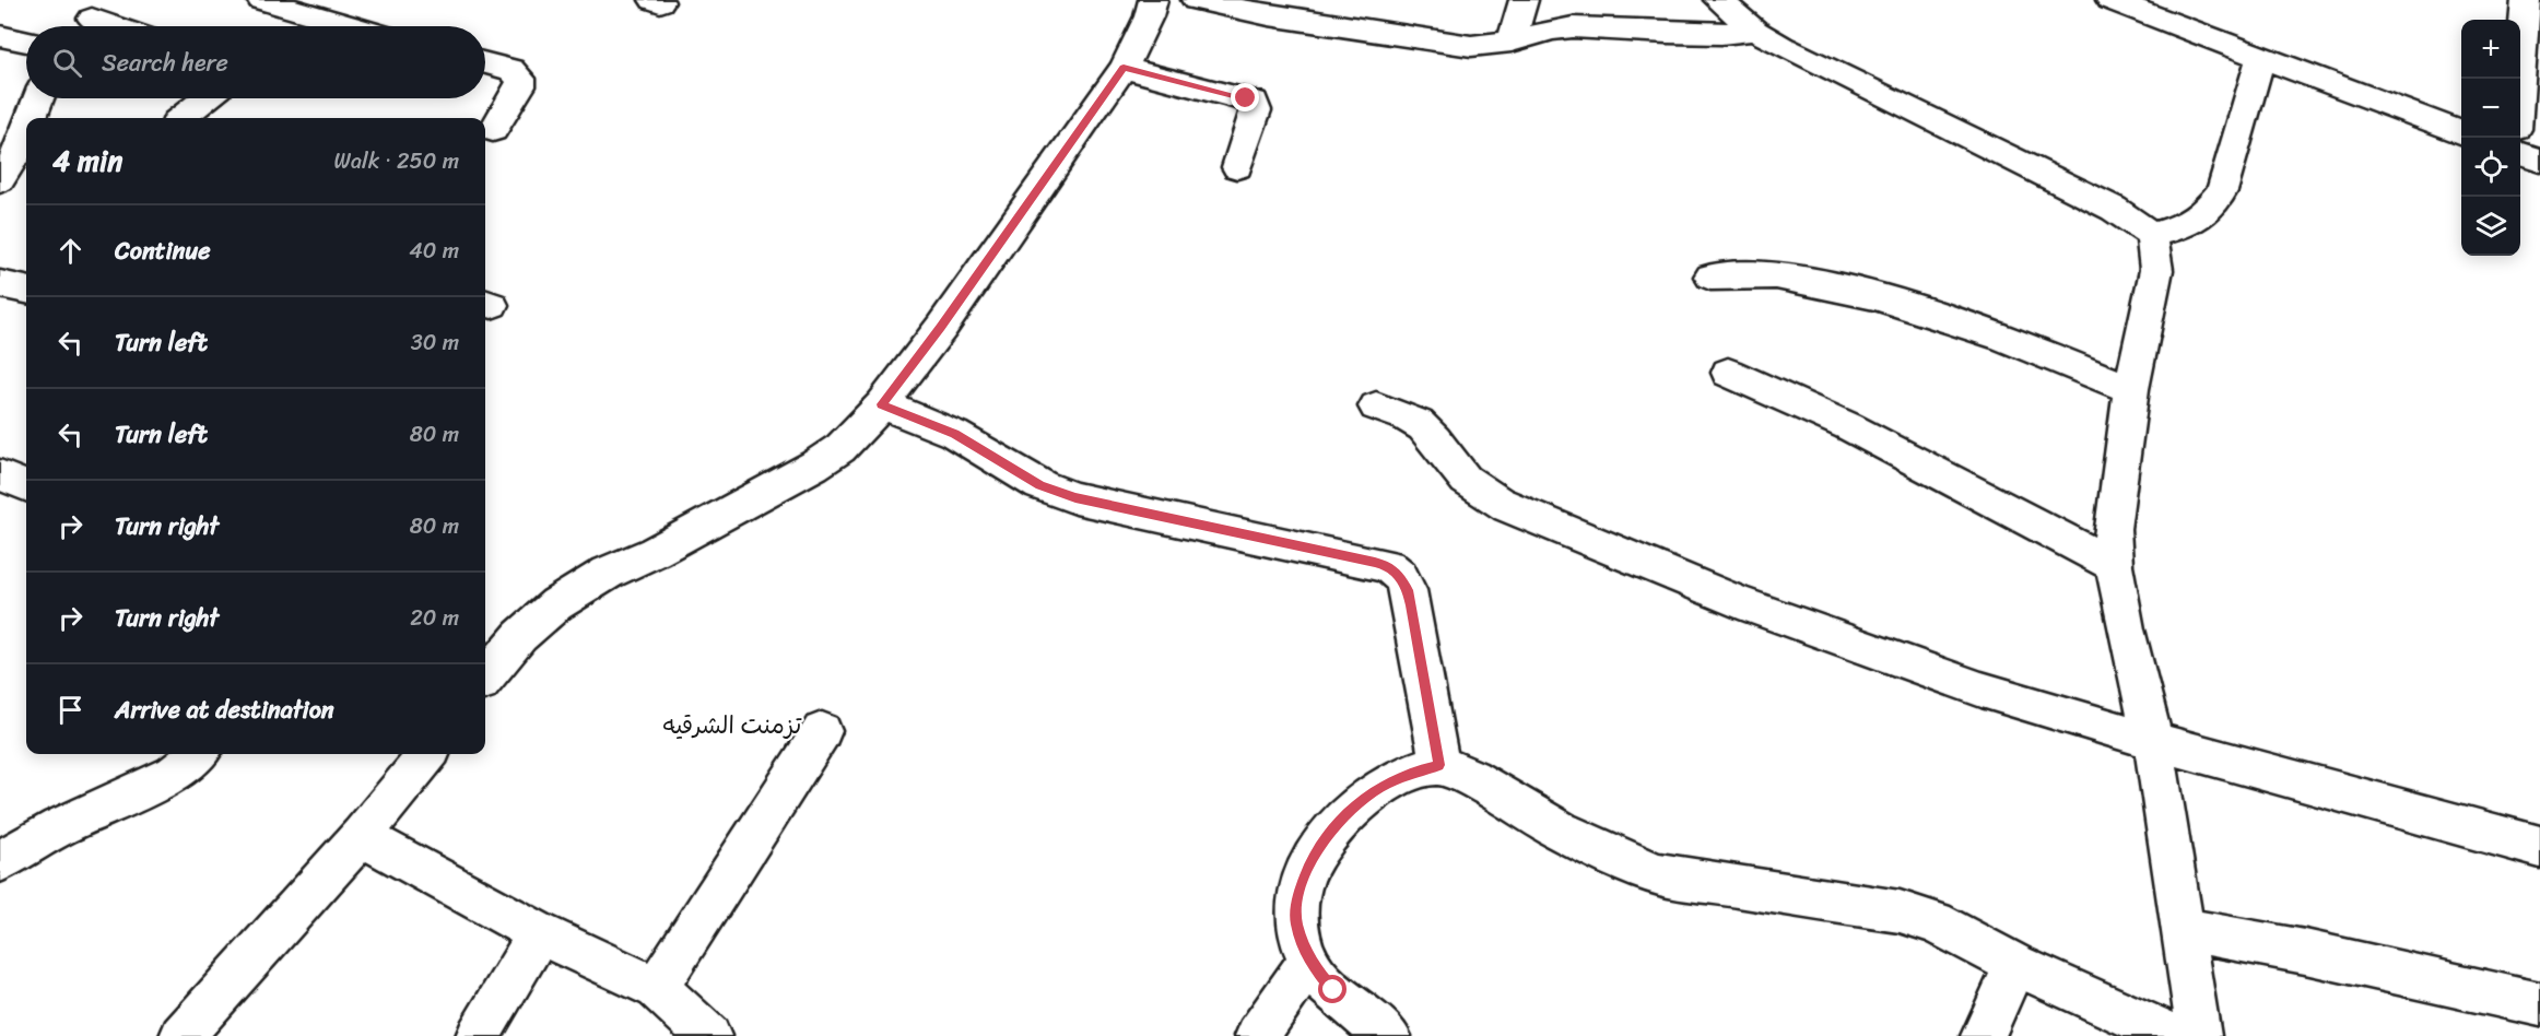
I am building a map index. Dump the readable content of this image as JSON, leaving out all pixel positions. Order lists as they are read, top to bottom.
{
  "districts": ["تزمنت الشرقيه"],
  "page": {
    "map_buttons": ["+", "−"],
    "search": "Search here",
    "heading": ["4 min", "Walk · 250 m"],
    "list": [
      ["Continue", "40 m"],
      ["Turn left", "30 m"],
      ["Turn left", "80 m"],
      ["Turn right", "80 m"],
      ["Turn right", "20 m"],
      "Arrive at destination"
    ]
  }
}
